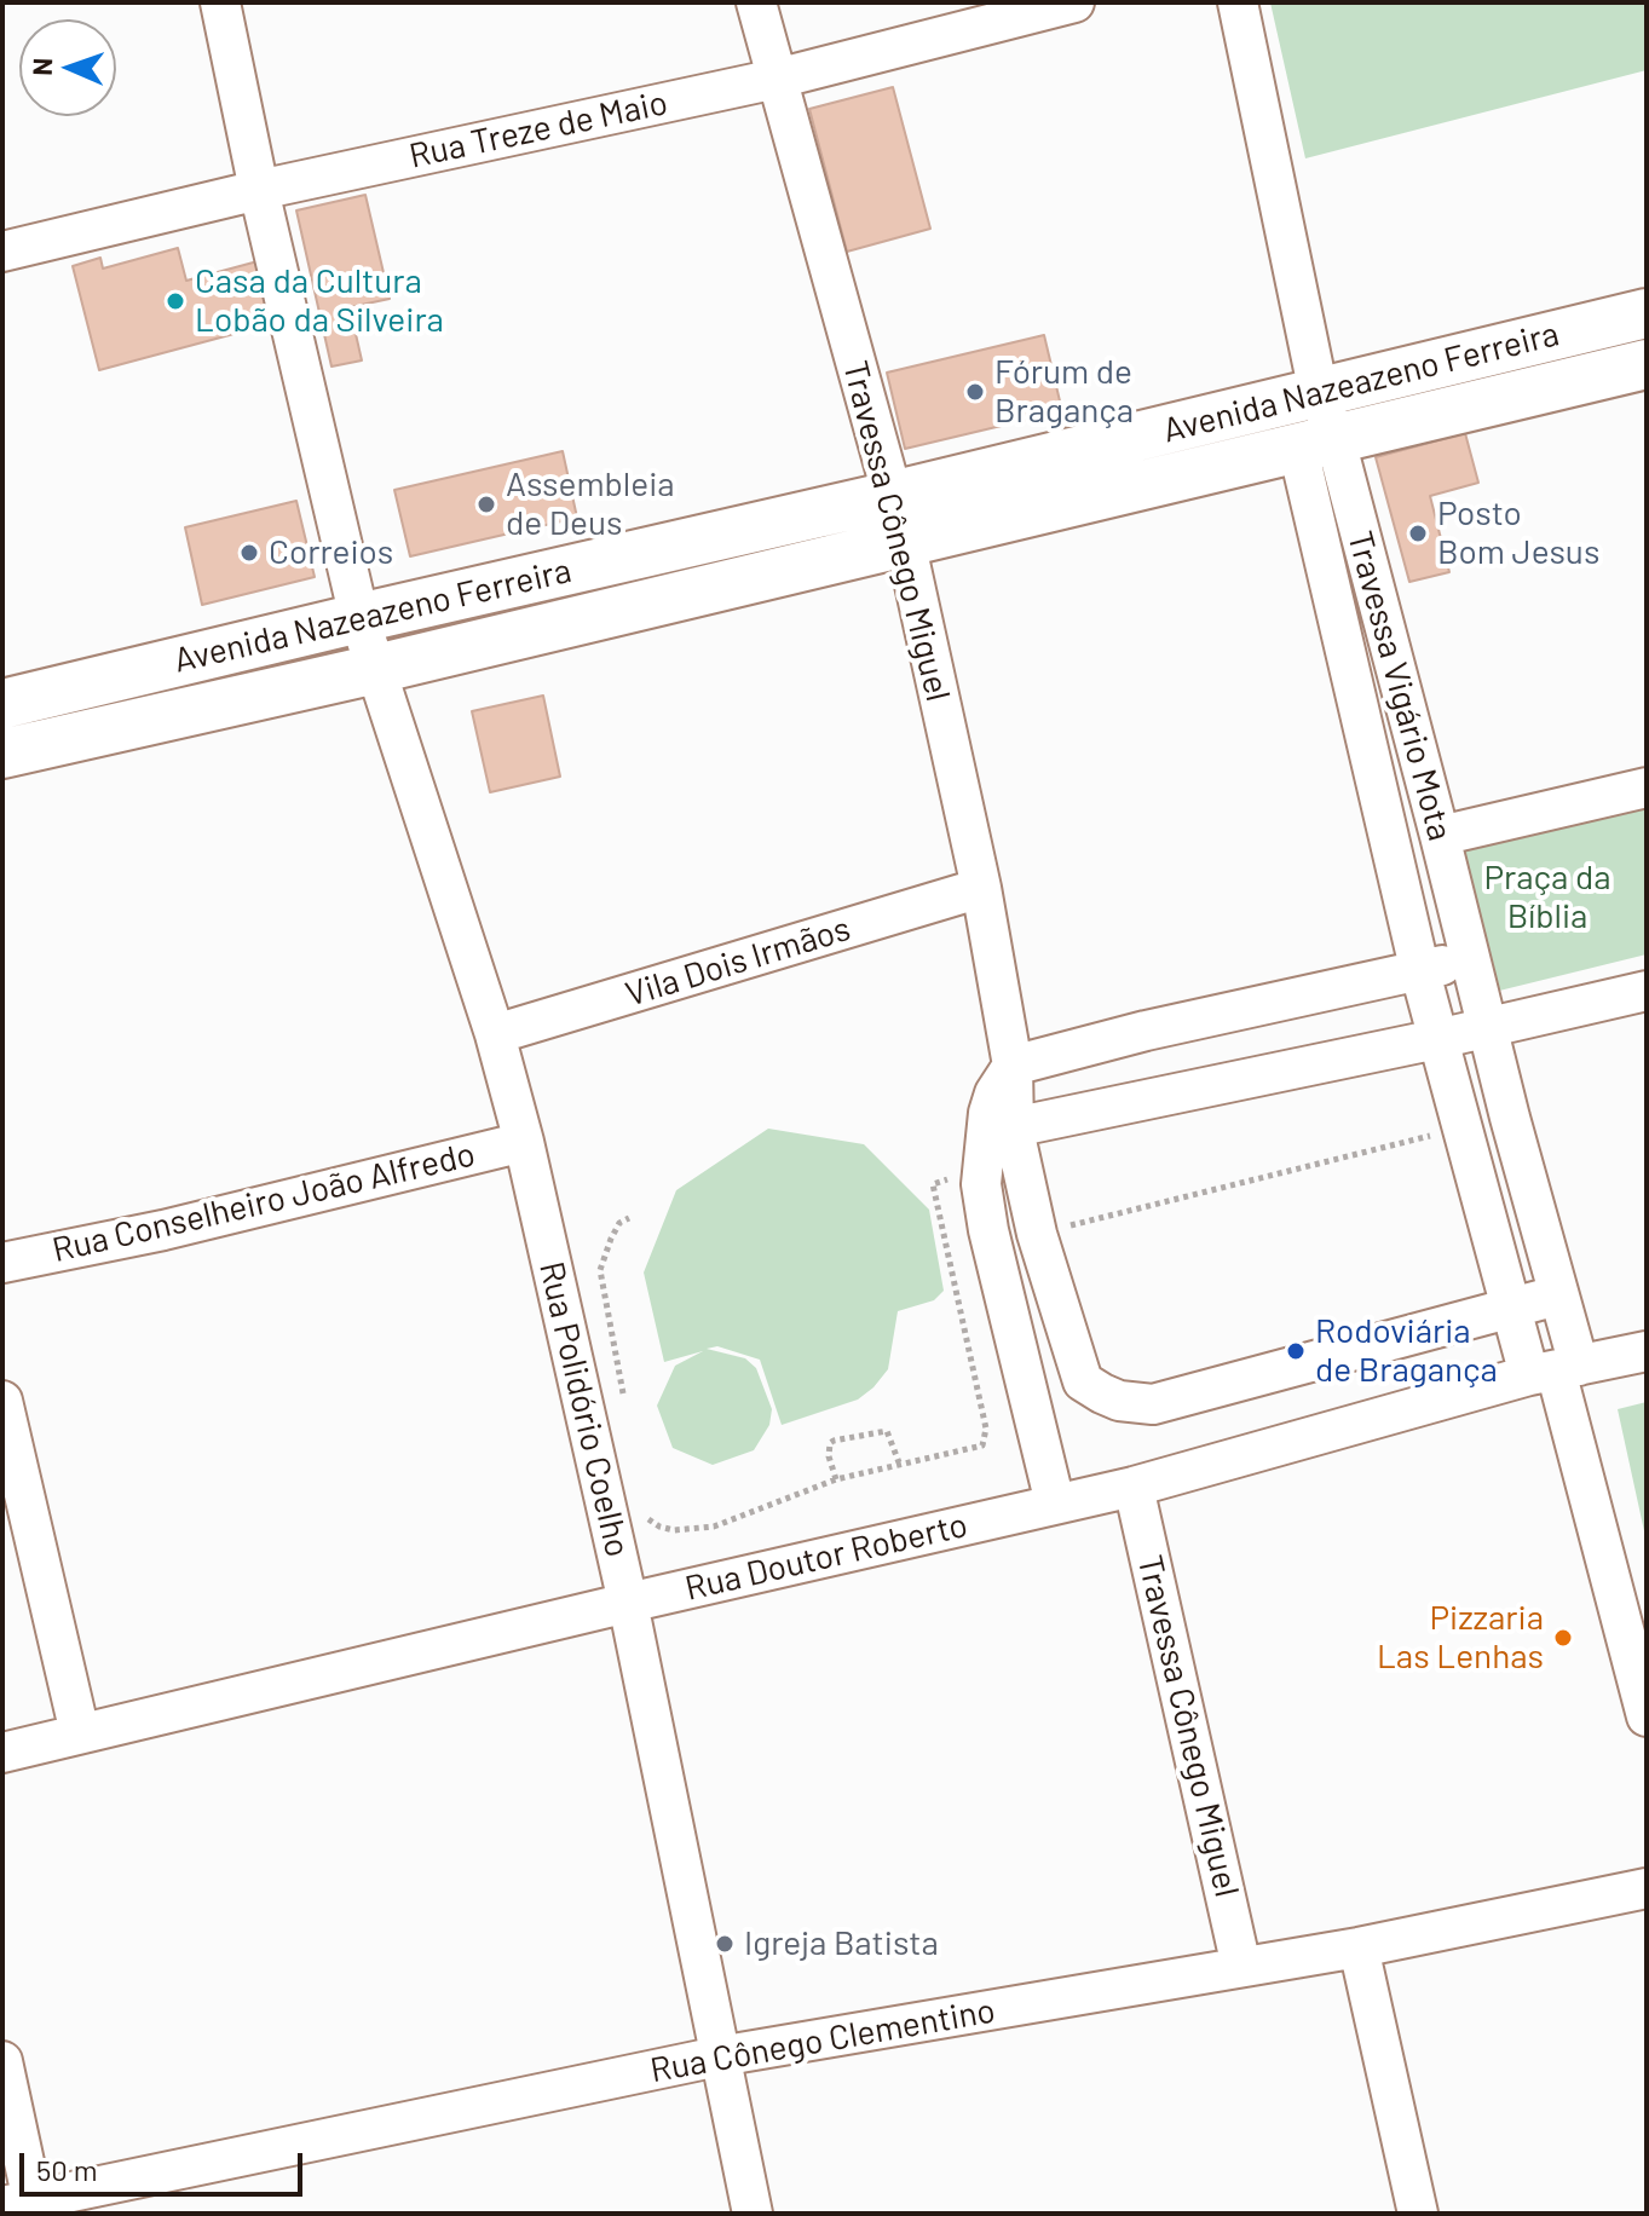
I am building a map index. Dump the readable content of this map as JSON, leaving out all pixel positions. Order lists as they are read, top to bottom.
{
  "streets": {
    "main road": ["Avenida Nazeazeno Ferreira"],
    "street": [
      "Rua Treze de Maio",
      "Travessa Cônego Miguel",
      "Travessa Vigário Mota",
      "Vila Dois Irmãos",
      "Rua Conselheiro João Alfredo",
      "Rua Polidório Coelho",
      "Rua Doutor Roberto",
      "Rua Cônego Clementino"
    ]
  },
  "crossings": [
    ["Rua Treze de Maio", "Travessa Cônego Miguel"],
    ["Rua Treze de Maio", "Rua Polidório Coelho"],
    ["Avenida Nazeazeno Ferreira", "Travessa Cônego Miguel"],
    ["Avenida Nazeazeno Ferreira", "Travessa Vigário Mota"],
    ["Avenida Nazeazeno Ferreira", "Rua Polidório Coelho"],
    ["Travessa Cônego Miguel", "Travessa Vigário Mota"],
    ["Travessa Cônego Miguel", "Vila Dois Irmãos"],
    ["Travessa Cônego Miguel", "Rua Doutor Roberto"],
    ["Travessa Cônego Miguel", "Rua Cônego Clementino"],
    ["Travessa Vigário Mota", "Rua Doutor Roberto"],
    ["Vila Dois Irmãos", "Rua Polidório Coelho"],
    ["Rua Conselheiro João Alfredo", "Rua Polidório Coelho"],
    ["Rua Polidório Coelho", "Rua Doutor Roberto"],
    ["Rua Polidório Coelho", "Rua Cônego Clementino"]
  ],
  "parks": ["Praça da Bíblia"],
  "places": [
    "Casa da Cultura Lobão da Silveira",
    "Fórum de Bragança",
    "Assembleia de Deus",
    "Posto Bom Jesus",
    "Correios",
    "Rodoviária de Bragança",
    "Pizzaria Las Lenhas",
    "Igreja Batista"
  ],
  "scale_bar": "50 m",
  "north": "left"
}
